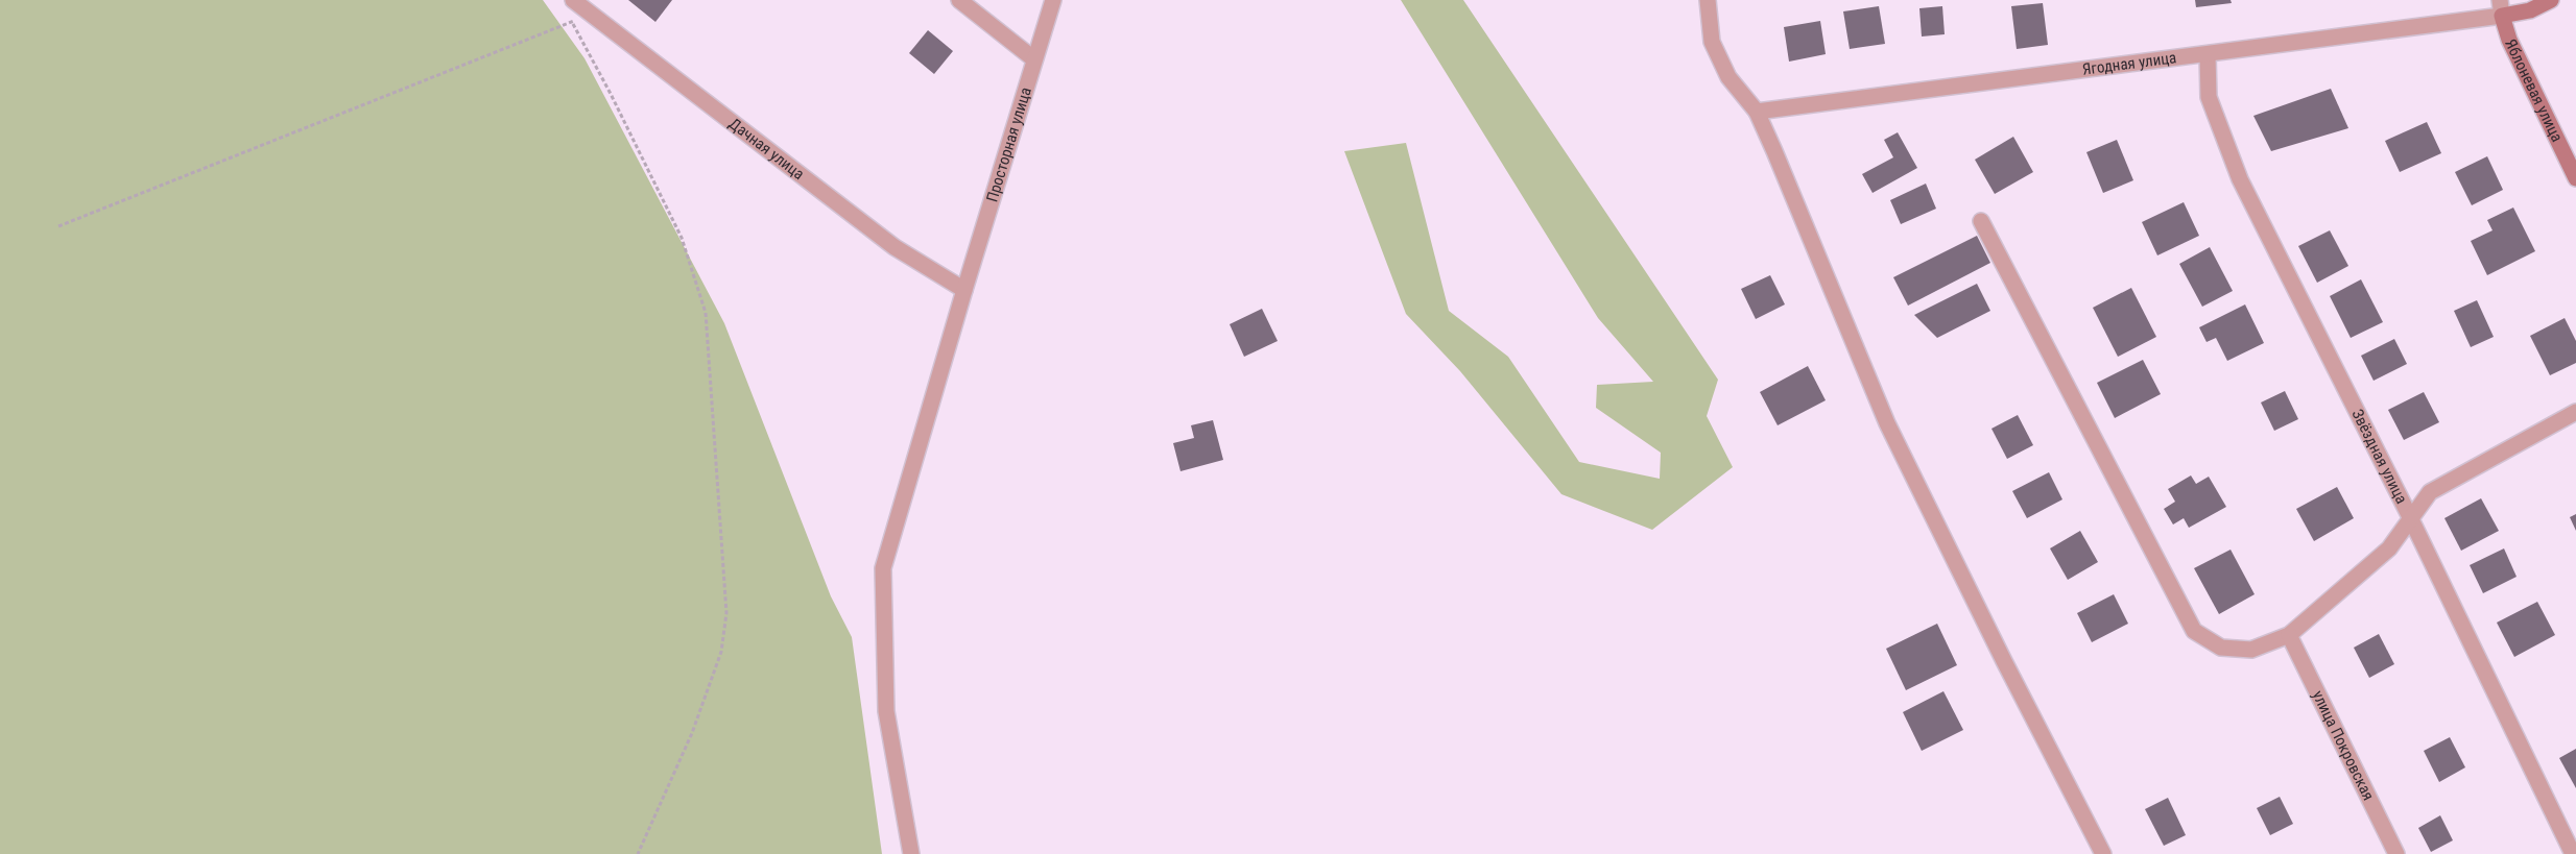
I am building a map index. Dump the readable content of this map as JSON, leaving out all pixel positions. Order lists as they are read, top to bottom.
{
  "streets": {
    "street": [
      "Ягодная улица",
      "Яблоневая улица",
      "Просторная улица",
      "Дачная улица",
      "Звёздная улица",
      "улица Покровская"
    ]
  },
  "crossings": [
    ["Ягодная улица", "Яблоневая улица"],
    ["Ягодная улица", "Звёздная улица"],
    ["Просторная улица", "Дачная улица"]
  ]
}
